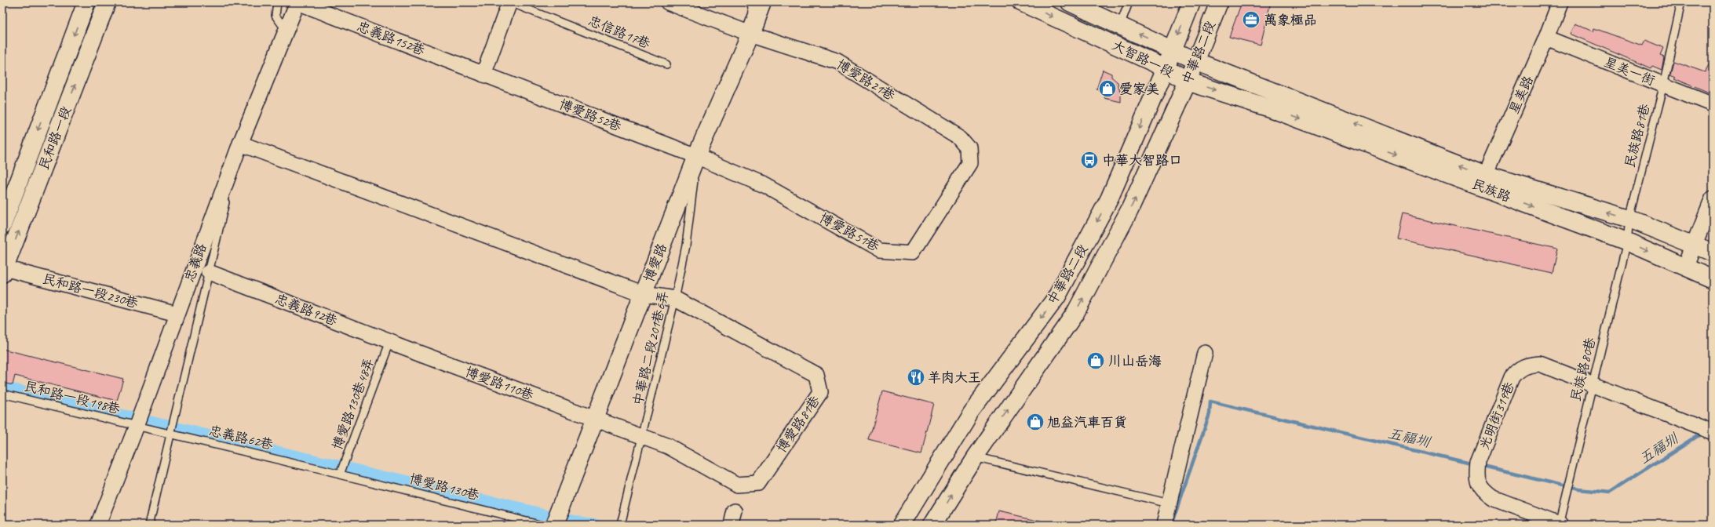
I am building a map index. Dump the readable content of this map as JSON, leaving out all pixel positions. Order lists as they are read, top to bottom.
{
  "streets": {
    "street": [
      "忠義路152巷",
      "中華路二段",
      "大智路一段",
      "星美一街",
      "博愛路21巷",
      "星美路",
      "博愛路52巷",
      "民和路一段",
      "民族路",
      "博愛路51巷",
      "忠義路",
      "博愛路",
      "民和路一段230巷",
      "忠義路92巷",
      "博愛路110巷",
      "光明街319巷",
      "博愛路81巷"
    ],
    "lane": [
      "忠信路17巷",
      "民族路81巷",
      "中華路二段201巷6弄",
      "民族路80巷",
      "民和路一段198巷",
      "博愛路130巷48弄",
      "忠義路62巷",
      "博愛路130巷"
    ]
  },
  "crossings": [
    ["忠義路152巷", "博愛路52巷"],
    ["忠義路152巷", "忠義路"],
    ["中華路二段", "大智路一段"],
    ["大智路一段", "民族路"],
    ["星美一街", "星美路"],
    ["星美一街", "民族路81巷"],
    ["博愛路21巷", "博愛路51巷"],
    ["博愛路21巷", "博愛路"],
    ["星美路", "民族路"],
    ["博愛路52巷", "博愛路51巷"],
    ["博愛路52巷", "博愛路"],
    ["博愛路52巷", "中華路二段201巷6弄"],
    ["民族路81巷", "民族路"],
    ["民族路81巷", "民族路80巷"],
    ["民和路一段", "民和路一段230巷"],
    ["民族路", "民族路80巷"],
    ["博愛路51巷", "博愛路"],
    ["博愛路51巷", "中華路二段201巷6弄"],
    ["忠義路", "民和路一段230巷"],
    ["忠義路", "民和路一段198巷"],
    ["忠義路", "博愛路81巷"],
    ["忠義路", "忠義路62巷"],
    ["博愛路", "中華路二段201巷6弄"],
    ["博愛路", "博愛路110巷"],
    ["博愛路", "博愛路81巷"],
    ["忠義路92巷", "博愛路110巷"],
    ["忠義路92巷", "博愛路130巷48弄"],
    ["中華路二段201巷6弄", "博愛路81巷"],
    ["民族路80巷", "光明街319巷"],
    ["博愛路110巷", "博愛路81巷"],
    ["民和路一段198巷", "忠義路62巷"],
    ["博愛路130巷48弄", "忠義路62巷"],
    ["博愛路130巷48弄", "博愛路130巷"],
    ["忠義路62巷", "博愛路130巷"]
  ],
  "water": ["五福圳"],
  "places": {
    "office": ["萬象極品"],
    "shop": ["愛家美", "川山岳海", "旭益汽車百貨"],
    "bus stop": ["中華大智路口"],
    "restaurant": ["羊肉大王"]
  }
}
